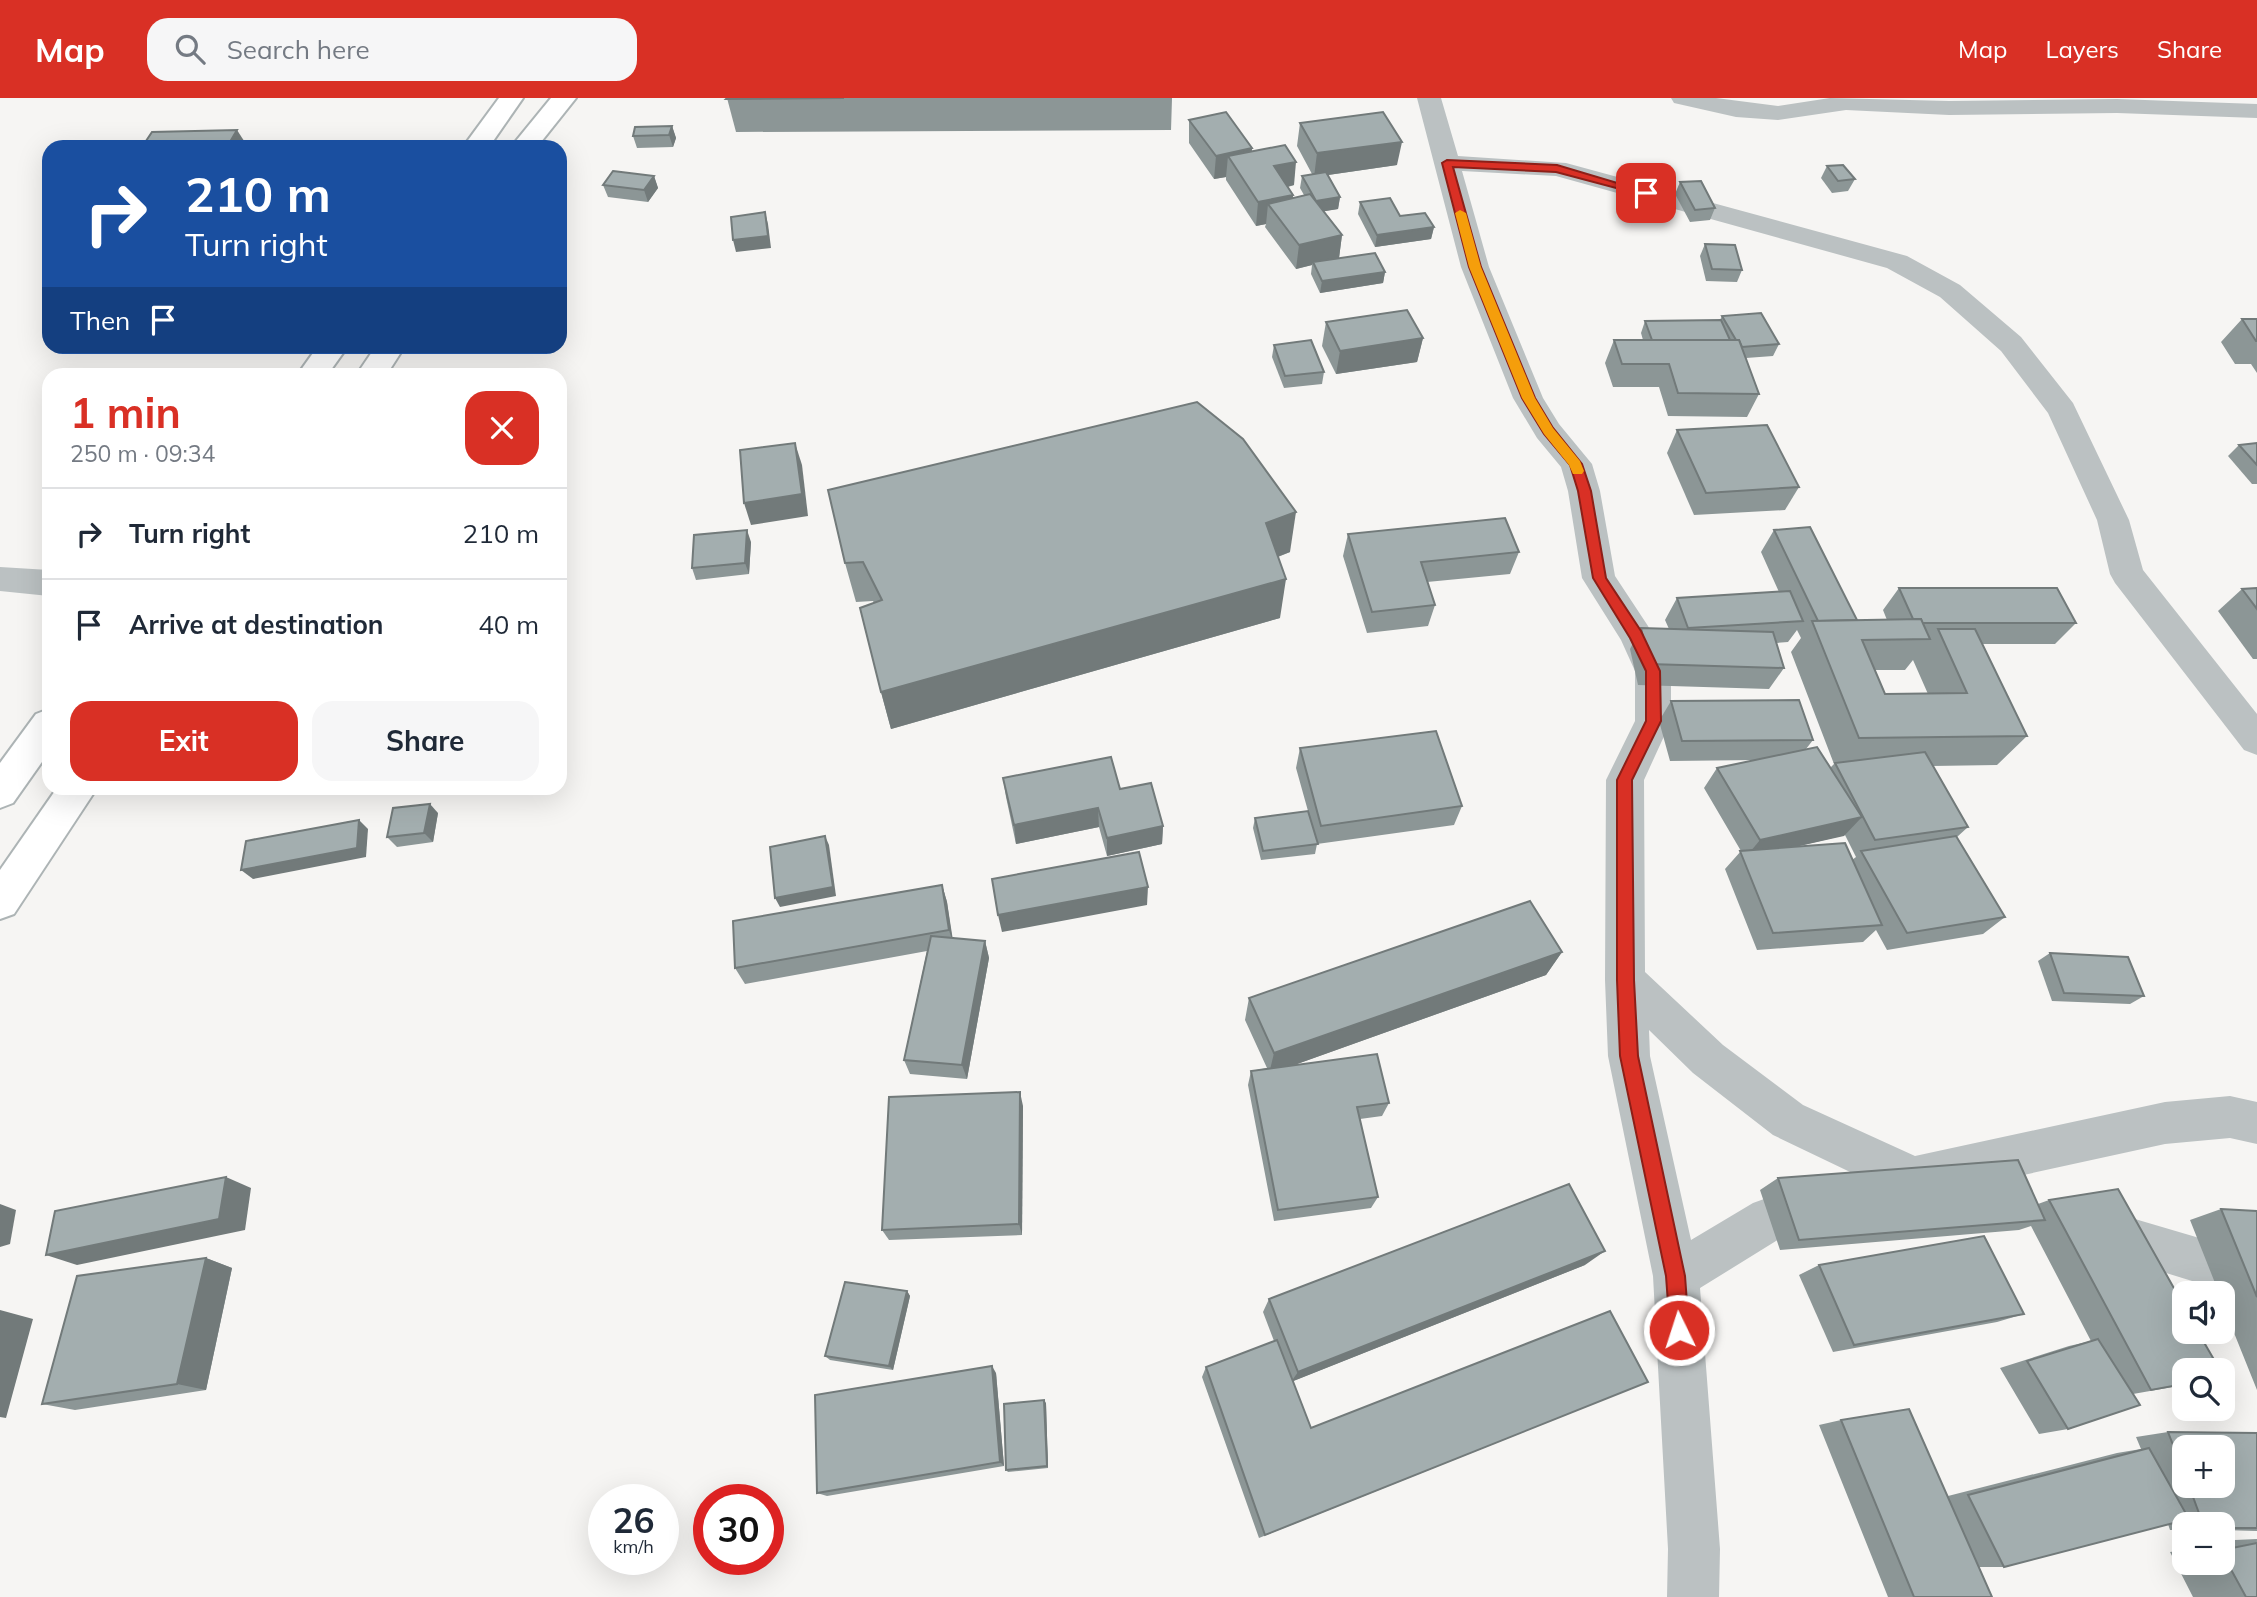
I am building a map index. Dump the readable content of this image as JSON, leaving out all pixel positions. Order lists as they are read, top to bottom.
{
  "page": {
    "header": "Map",
    "search": "Search here",
    "nav": ["Map", "Layers", "Share"],
    "turn": ["210 m", "Turn right"],
    "then": "Then",
    "heading": ["1 min", "250 m · 09:34"],
    "list": [
      {
        "name": "Turn right",
        "value": "210 m"
      },
      {
        "name": "Arrive at destination",
        "value": "40 m"
      }
    ],
    "buttons": ["Exit", "Share"],
    "map_buttons": ["+", "−"],
    "speed": "26 km/h",
    "limit": "30"
  }
}
